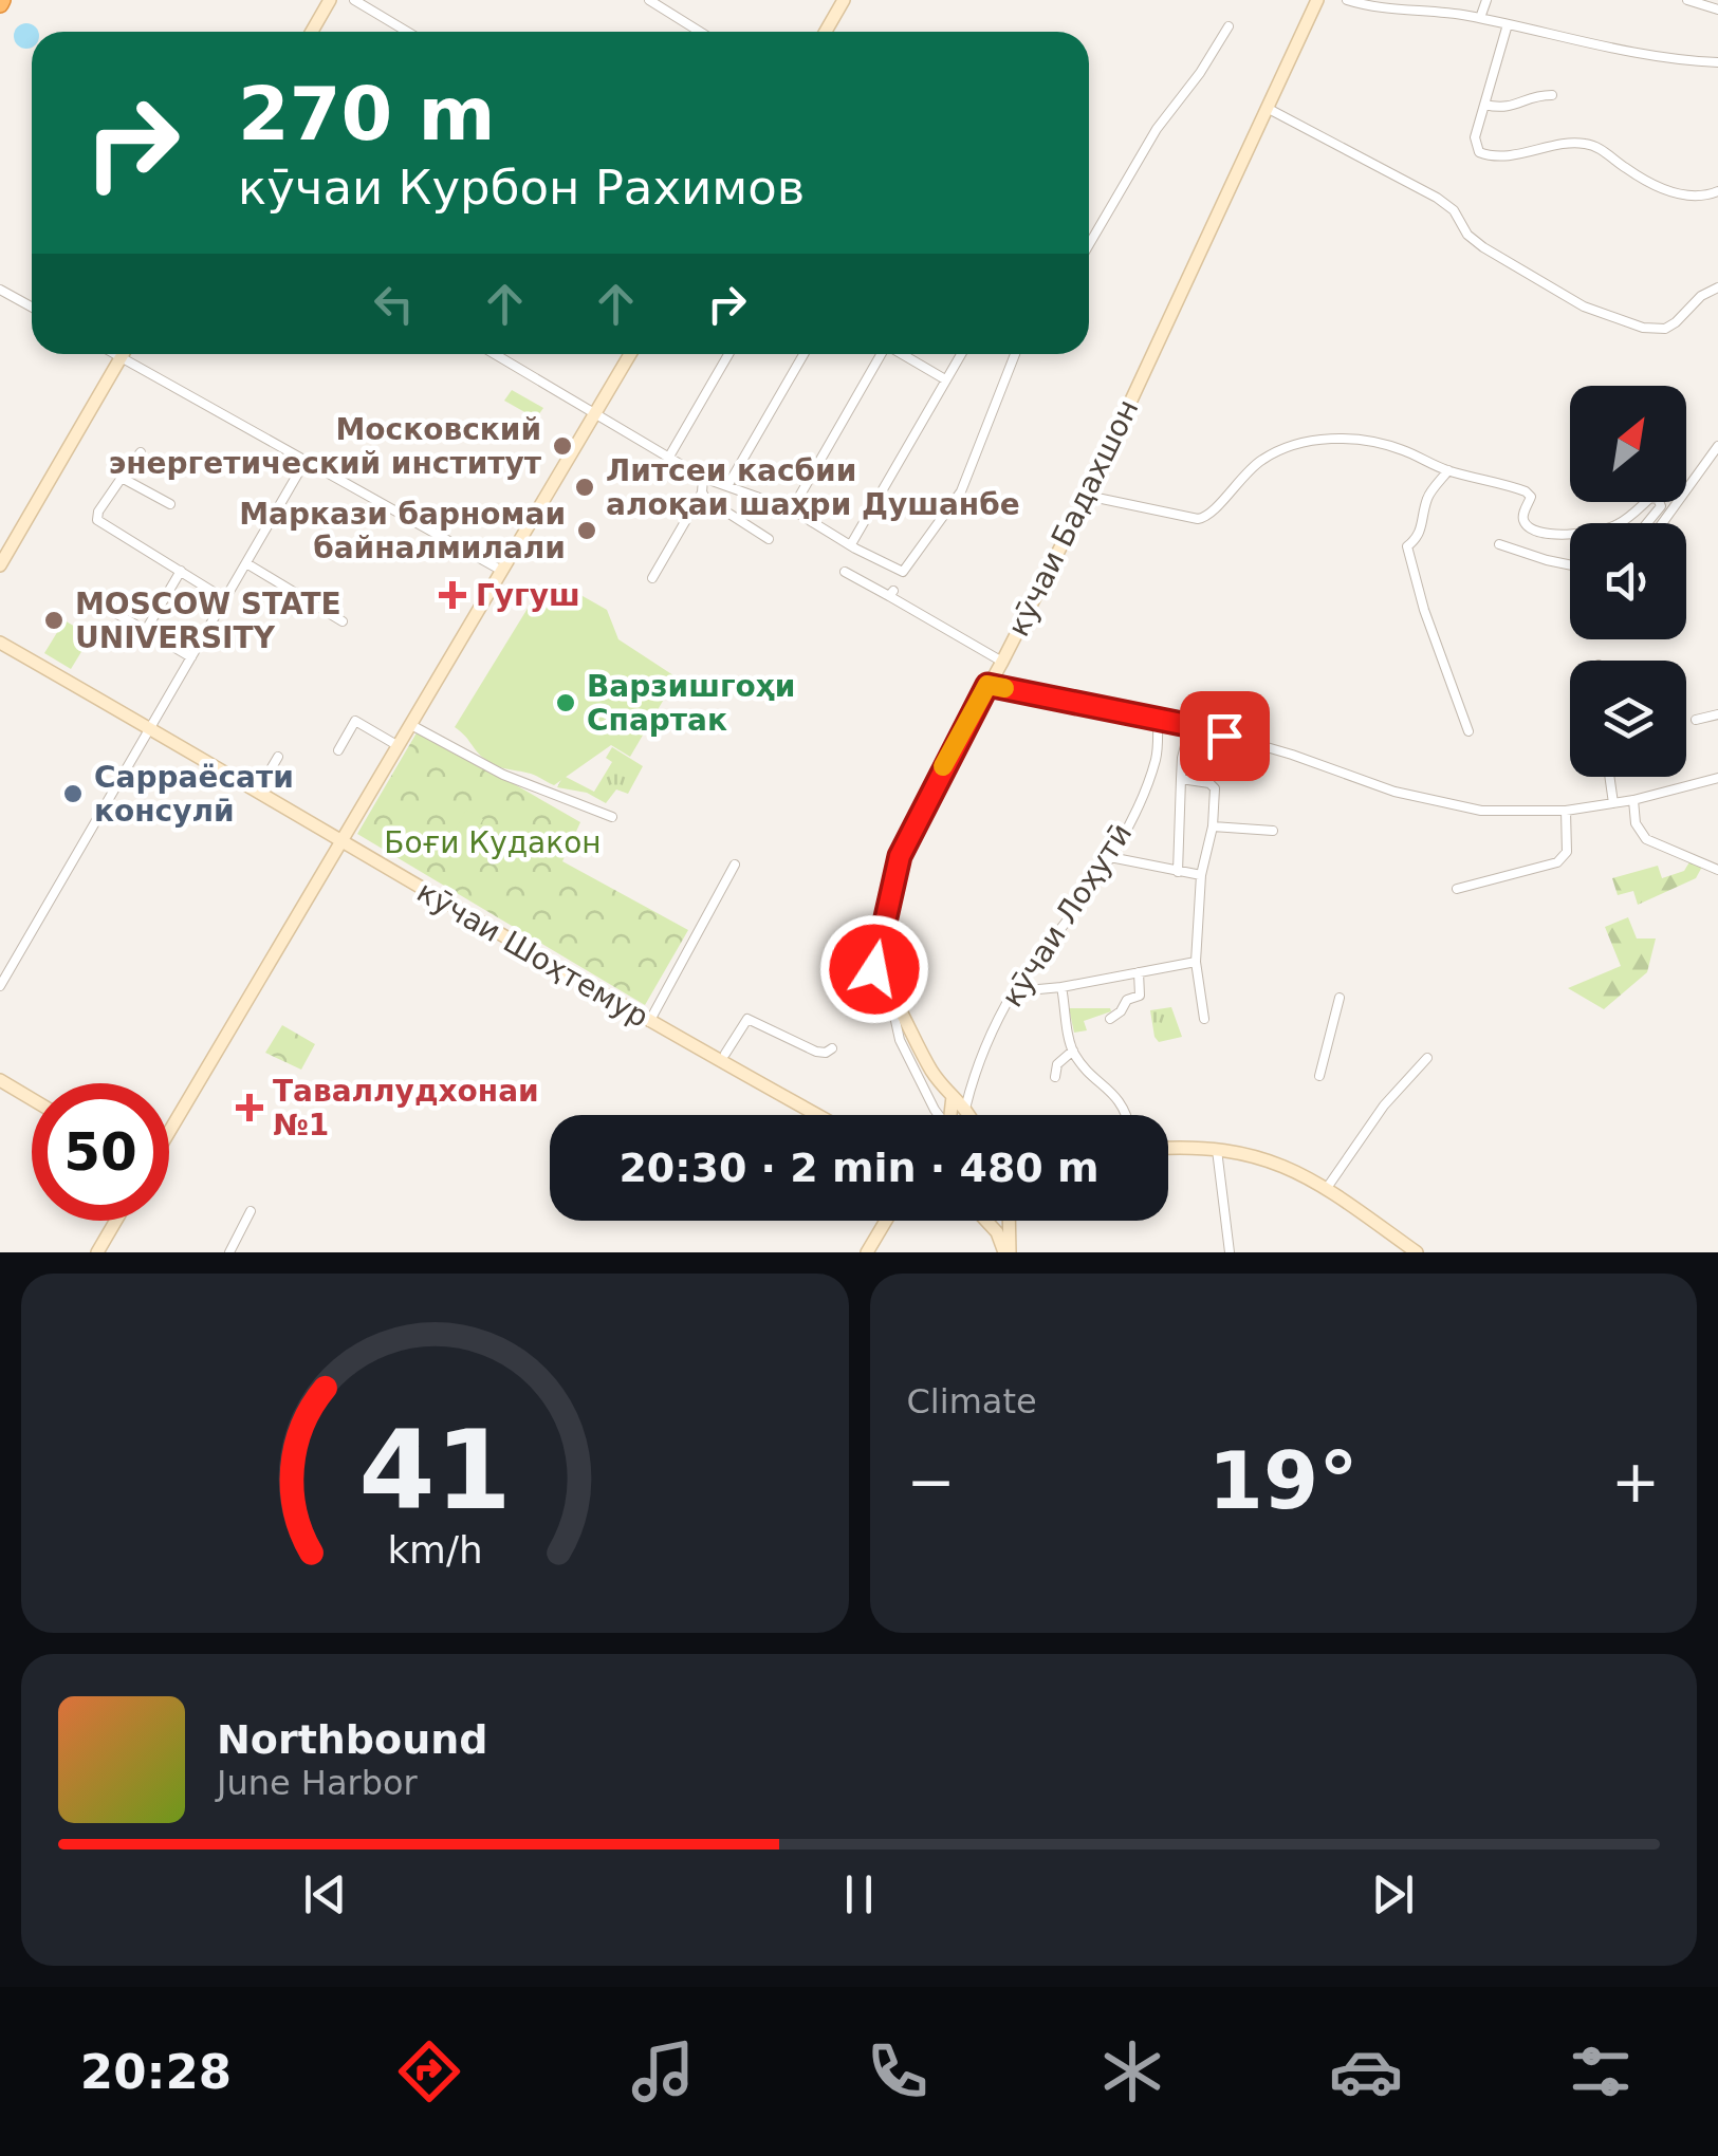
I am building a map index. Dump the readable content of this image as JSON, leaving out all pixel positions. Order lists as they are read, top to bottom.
{
  "streets": {
    "main road": ["кӯчаи Бадахшон", "кӯчаи Шоҳтемур"],
    "street": ["кӯчаи Лоҳутӣ"]
  },
  "crossings": [
    ["кӯчаи Бадахшон", "кӯчаи Лоҳутӣ"]
  ],
  "parks": ["Боғи Кудакон"],
  "places": {
    "other": [
      "Московский энергетический институт",
      "Литсеи касбии алоқаи шаҳри Душанбе",
      "Маркази барномаи байналмилали",
      "MOSCOW STATE UNIVERSITY",
      "Варзишгоҳи Спартак",
      "Сарраёсати консулӣ"
    ],
    "health": ["Гугуш", "Таваллудхонаи №1"]
  },
  "north": "top right",
  "page": {
    "turn": ["270 m", "кӯчаи Курбон Рахимов"],
    "limit": "50",
    "trip": "20:30 · 2 min · 480 m",
    "tile": "Climate",
    "heat": ["−", "19°", "+"],
    "song": ["Northbound", "June Harbor"],
    "tabs": "20:28",
    "gauge": ["41", "km/h"]
  }
}
